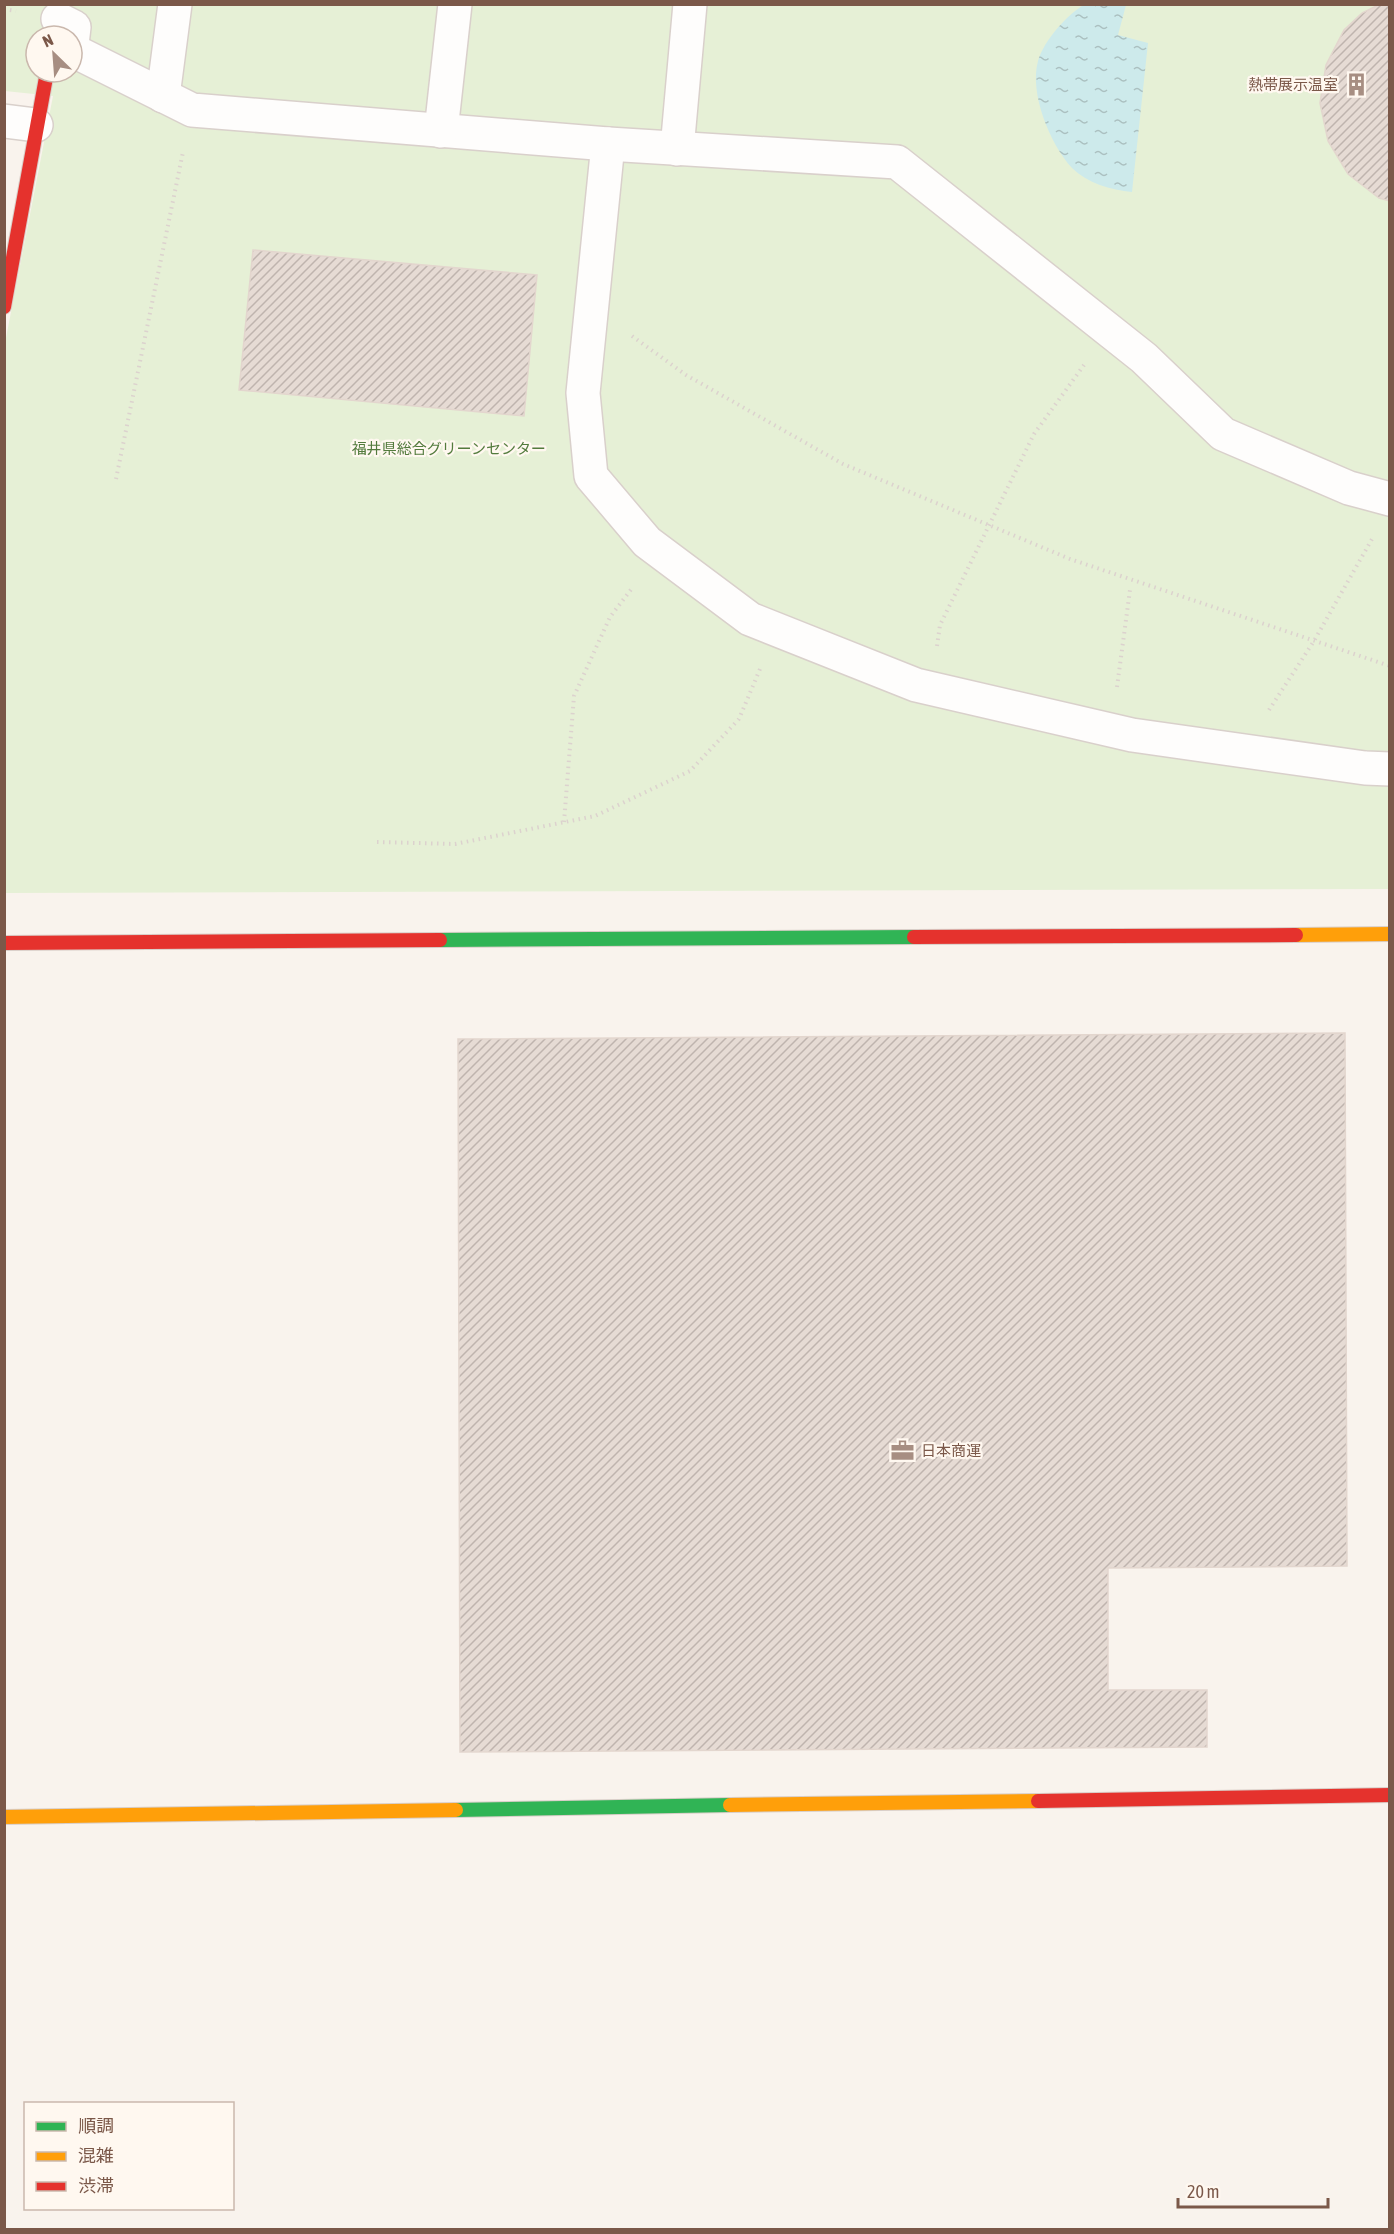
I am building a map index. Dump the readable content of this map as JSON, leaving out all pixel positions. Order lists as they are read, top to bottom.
{
  "parks": ["福井県総合グリーンセンター"],
  "places": {
    "building": ["熱帯展示温室"],
    "office": ["日本商運"]
  },
  "legend": ["順調", "混雑", "渋滞"],
  "scale_bar": "20 m",
  "north": "top left"
}
